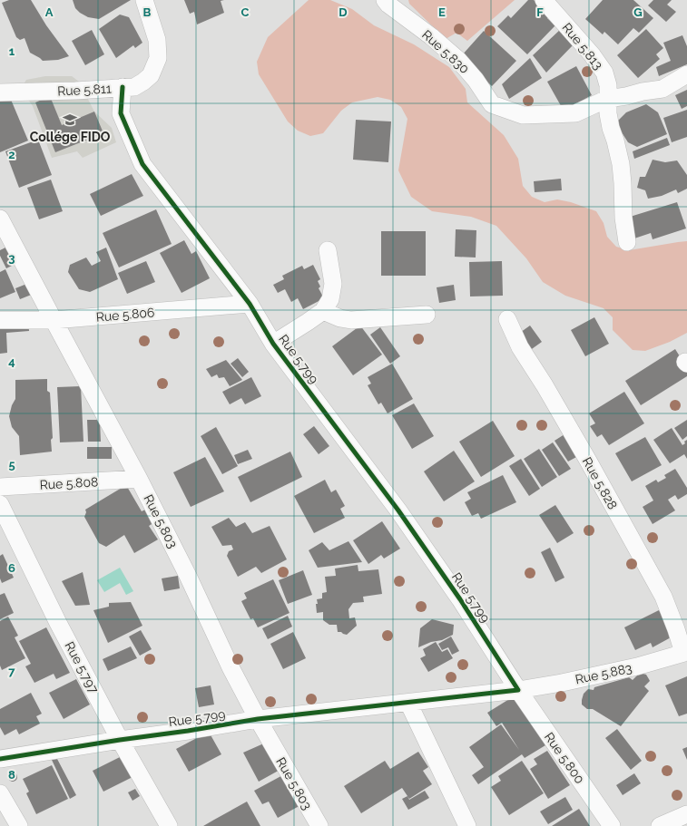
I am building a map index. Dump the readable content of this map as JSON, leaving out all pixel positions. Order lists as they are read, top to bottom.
{
  "streets": {
    "street": [
      "Rue 5.813",
      "Rue 5.830",
      "Rue 5.811",
      "Rue 5.806",
      "Rue 5.799",
      "Rue 5.808",
      "Rue 5.828",
      "Rue 5.803",
      "Rue 5.797",
      "Rue 5.883",
      "Rue 5.800"
    ]
  },
  "crossings": [
    ["Rue 5.813", "Rue 5.830"],
    ["Rue 5.811", "Rue 5.799"],
    ["Rue 5.806", "Rue 5.799"],
    ["Rue 5.806", "Rue 5.803"],
    ["Rue 5.799", "Rue 5.803"],
    ["Rue 5.799", "Rue 5.797"],
    ["Rue 5.799", "Rue 5.883"],
    ["Rue 5.799", "Rue 5.800"],
    ["Rue 5.808", "Rue 5.803"],
    ["Rue 5.828", "Rue 5.883"],
    ["Rue 5.883", "Rue 5.800"]
  ],
  "places": {
    "school or university": ["Collége FIDO"]
  },
  "grid": {
    "columns": [
      "A",
      "B",
      "C",
      "D",
      "E",
      "F",
      "G"
    ],
    "rows": [
      "1",
      "2",
      "3",
      "4",
      "5",
      "6",
      "7",
      "8"
    ]
  }
}
